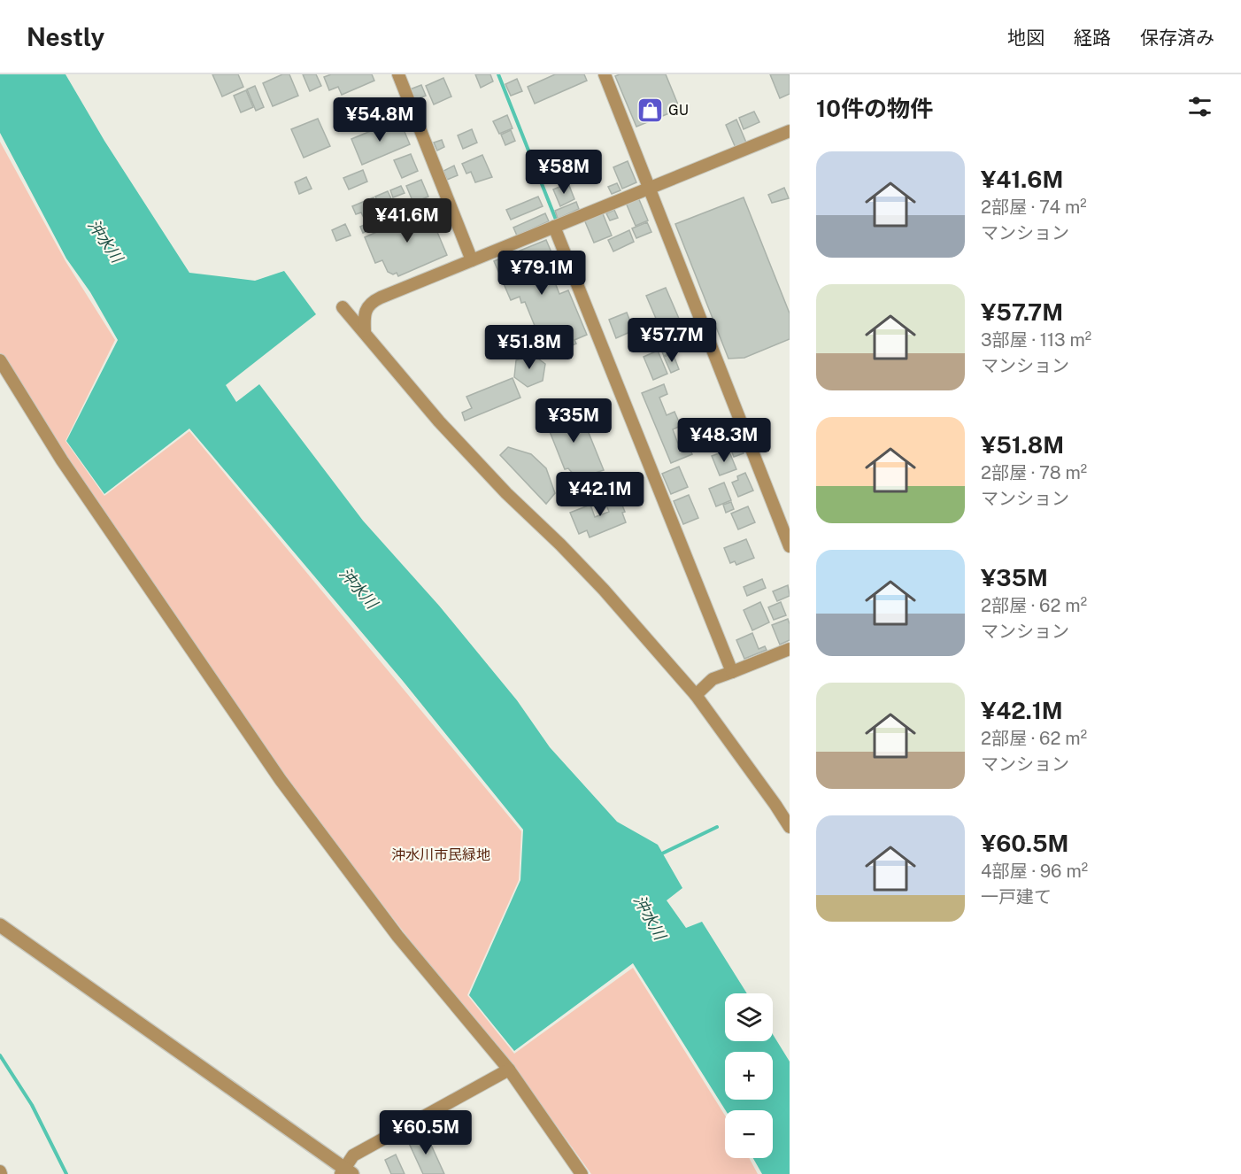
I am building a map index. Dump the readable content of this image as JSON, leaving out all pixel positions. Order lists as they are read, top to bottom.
{
  "water": ["沖水川"],
  "parks": ["沖水川市民緑地"],
  "places": {
    "shop": ["GU"]
  },
  "page": {
    "header": "Nestly",
    "nav": ["地図", "経路", "保存済み"],
    "heading": "10件の物件",
    "price": [
      "¥54.8M",
      "¥58M",
      "¥41.6M",
      "¥79.1M",
      "¥57.7M",
      "¥51.8M",
      "¥35M",
      "¥48.3M",
      "¥42.1M",
      "¥60.5M"
    ],
    "list": [
      {
        "name": "¥41.6M",
        "note": "2部屋 · 74 m² · マンション"
      },
      {
        "name": "¥57.7M",
        "note": "3部屋 · 113 m² · マンション"
      },
      {
        "name": "¥51.8M",
        "note": "2部屋 · 78 m² · マンション"
      },
      {
        "name": "¥35M",
        "note": "2部屋 · 62 m² · マンション"
      },
      {
        "name": "¥42.1M",
        "note": "2部屋 · 62 m² · マンション"
      },
      {
        "name": "¥60.5M",
        "note": "4部屋 · 96 m² · 一戸建て"
      }
    ],
    "map_buttons": ["+", "−"]
  }
}
